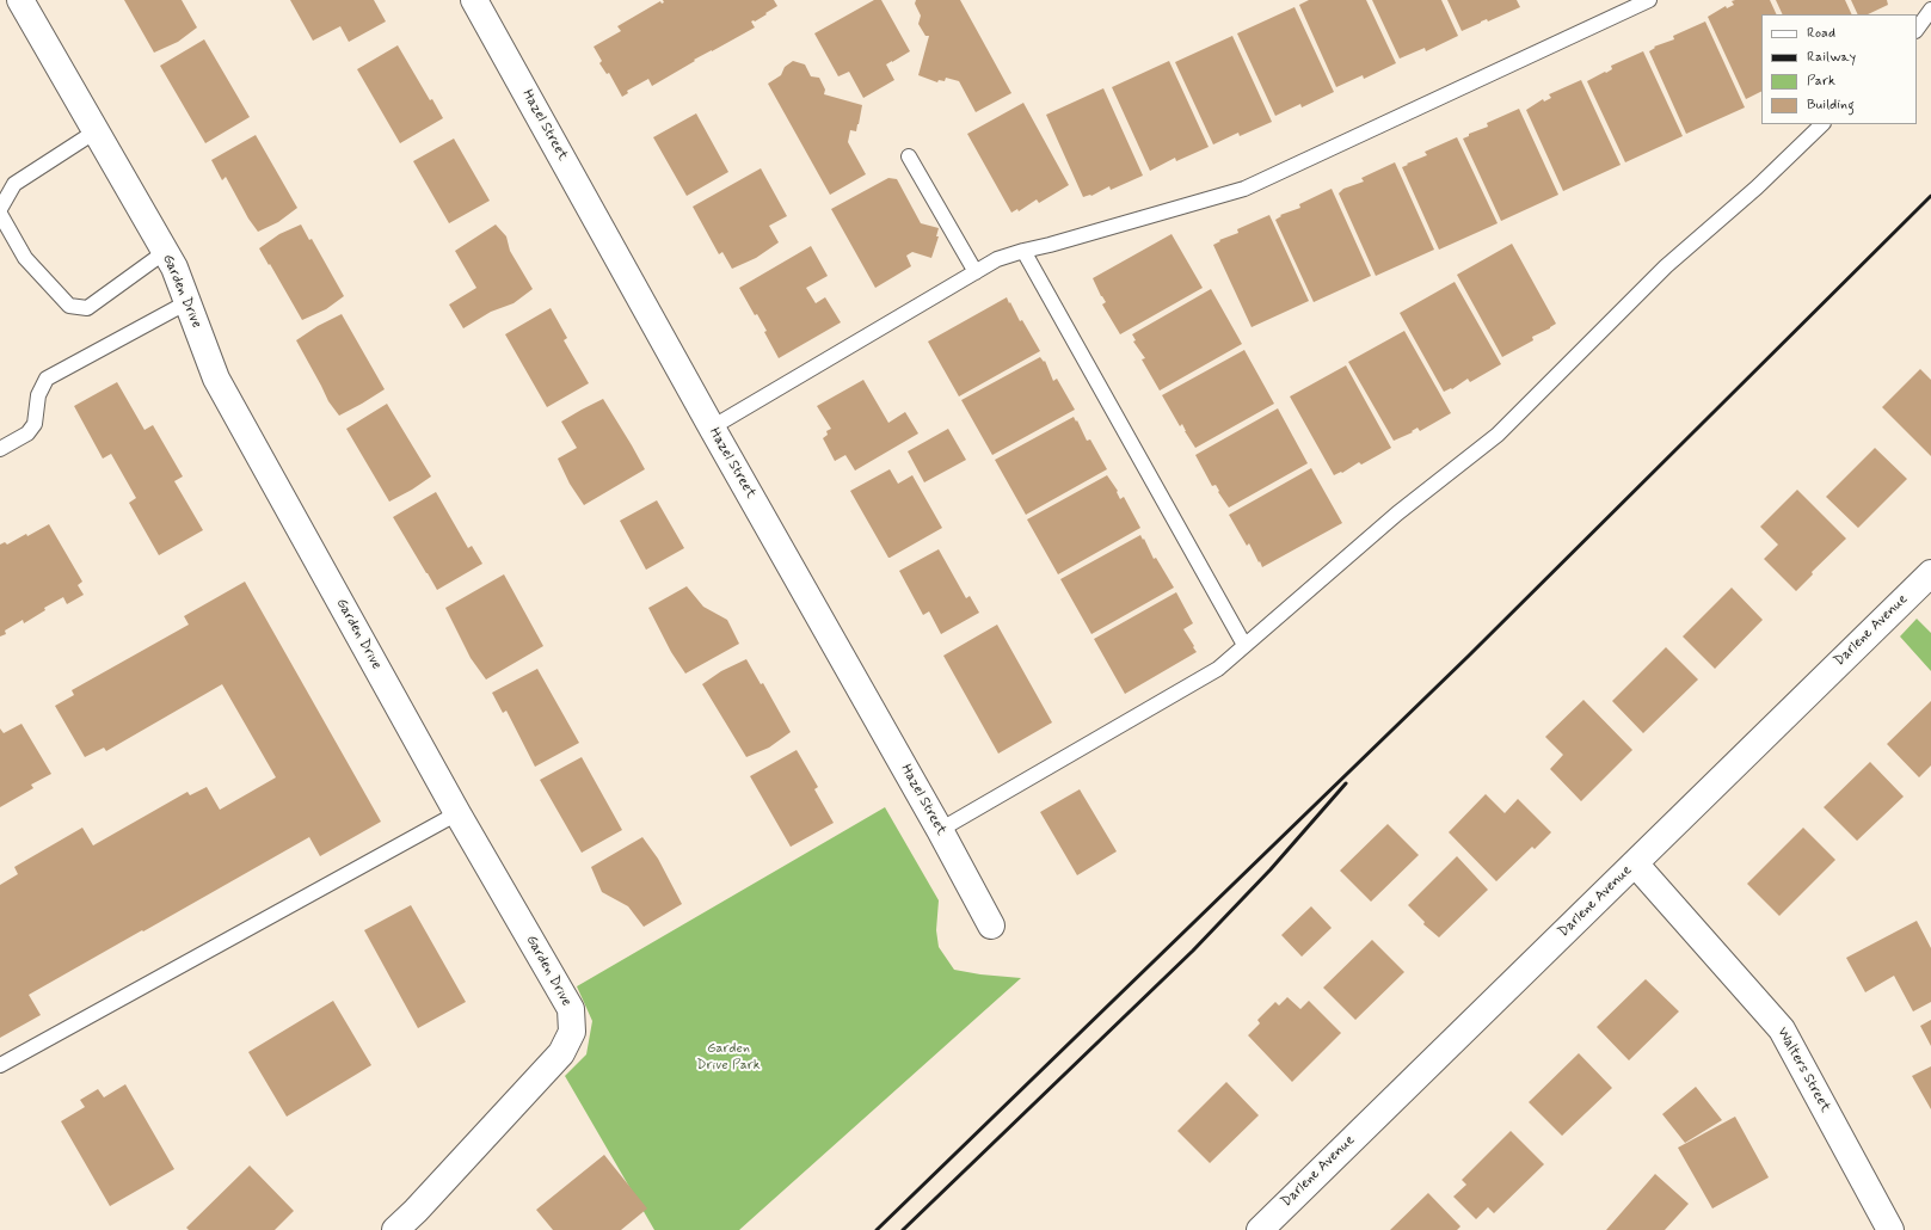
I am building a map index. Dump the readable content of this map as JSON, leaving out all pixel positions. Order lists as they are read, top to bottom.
{
  "streets": {
    "street": [
      "Hazel Street",
      "Garden Drive",
      "Darlene Avenue",
      "Walters Street"
    ]
  },
  "crossings": [
    ["Darlene Avenue", "Walters Street"]
  ],
  "parks": ["Garden Drive Park"],
  "legend": [
    "Road",
    "Railway",
    "Park",
    "Building"
  ]
}
